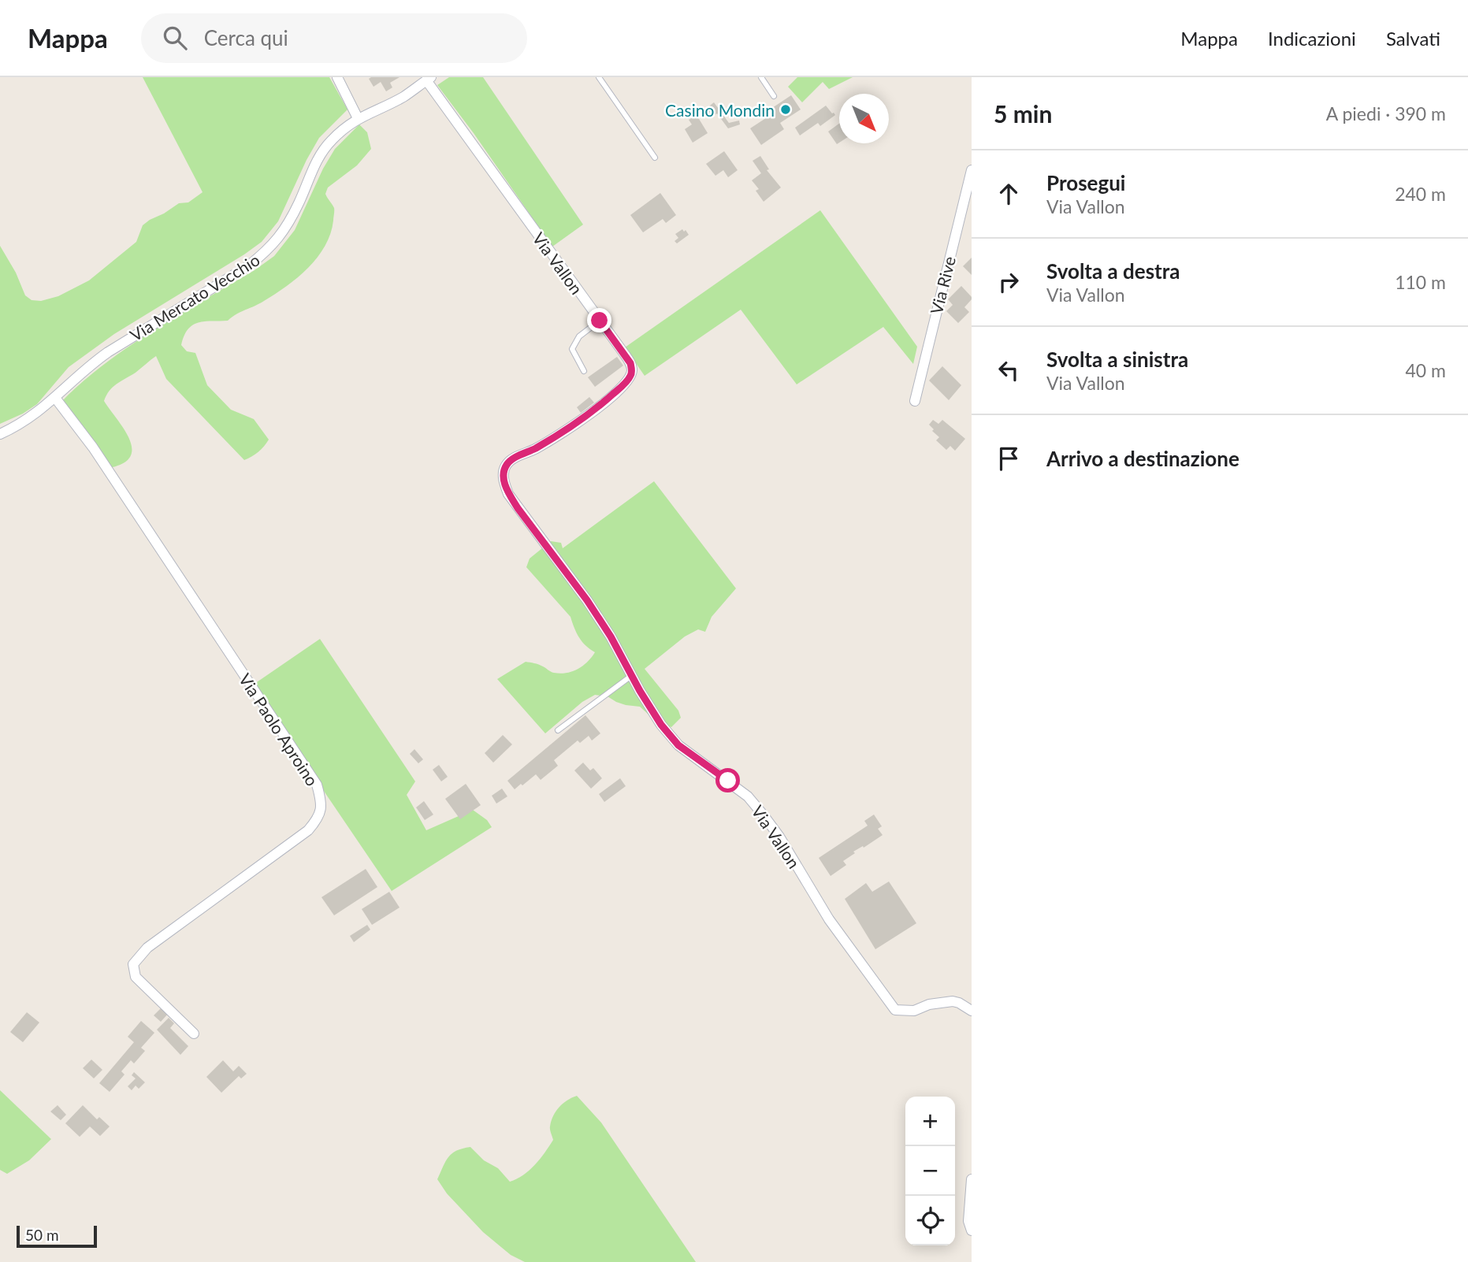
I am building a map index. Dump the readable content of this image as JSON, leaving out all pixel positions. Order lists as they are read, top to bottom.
{
  "streets": {
    "street": [
      "Via Vallon",
      "Via Rive",
      "Via Mercato Vecchio",
      "Via Paolo Aproino"
    ]
  },
  "crossings": [
    ["Via Vallon", "Via Mercato Vecchio"],
    ["Via Mercato Vecchio", "Via Paolo Aproino"]
  ],
  "places": ["Casino Mondin"],
  "scale_bar": "50 m",
  "north": "bottom right",
  "page": {
    "header": "Mappa",
    "search": "Cerca qui",
    "nav": ["Mappa", "Indicazioni", "Salvati"],
    "heading": ["5 min", "A piedi · 390 m"],
    "list": [
      ["Prosegui", "Via Vallon", "240 m"],
      ["Svolta a destra", "Via Vallon", "110 m"],
      ["Svolta a sinistra", "Via Vallon", "40 m"],
      "Arrivo a destinazione"
    ],
    "map_buttons": ["+", "−"],
    "scale": "50 m"
  }
}
